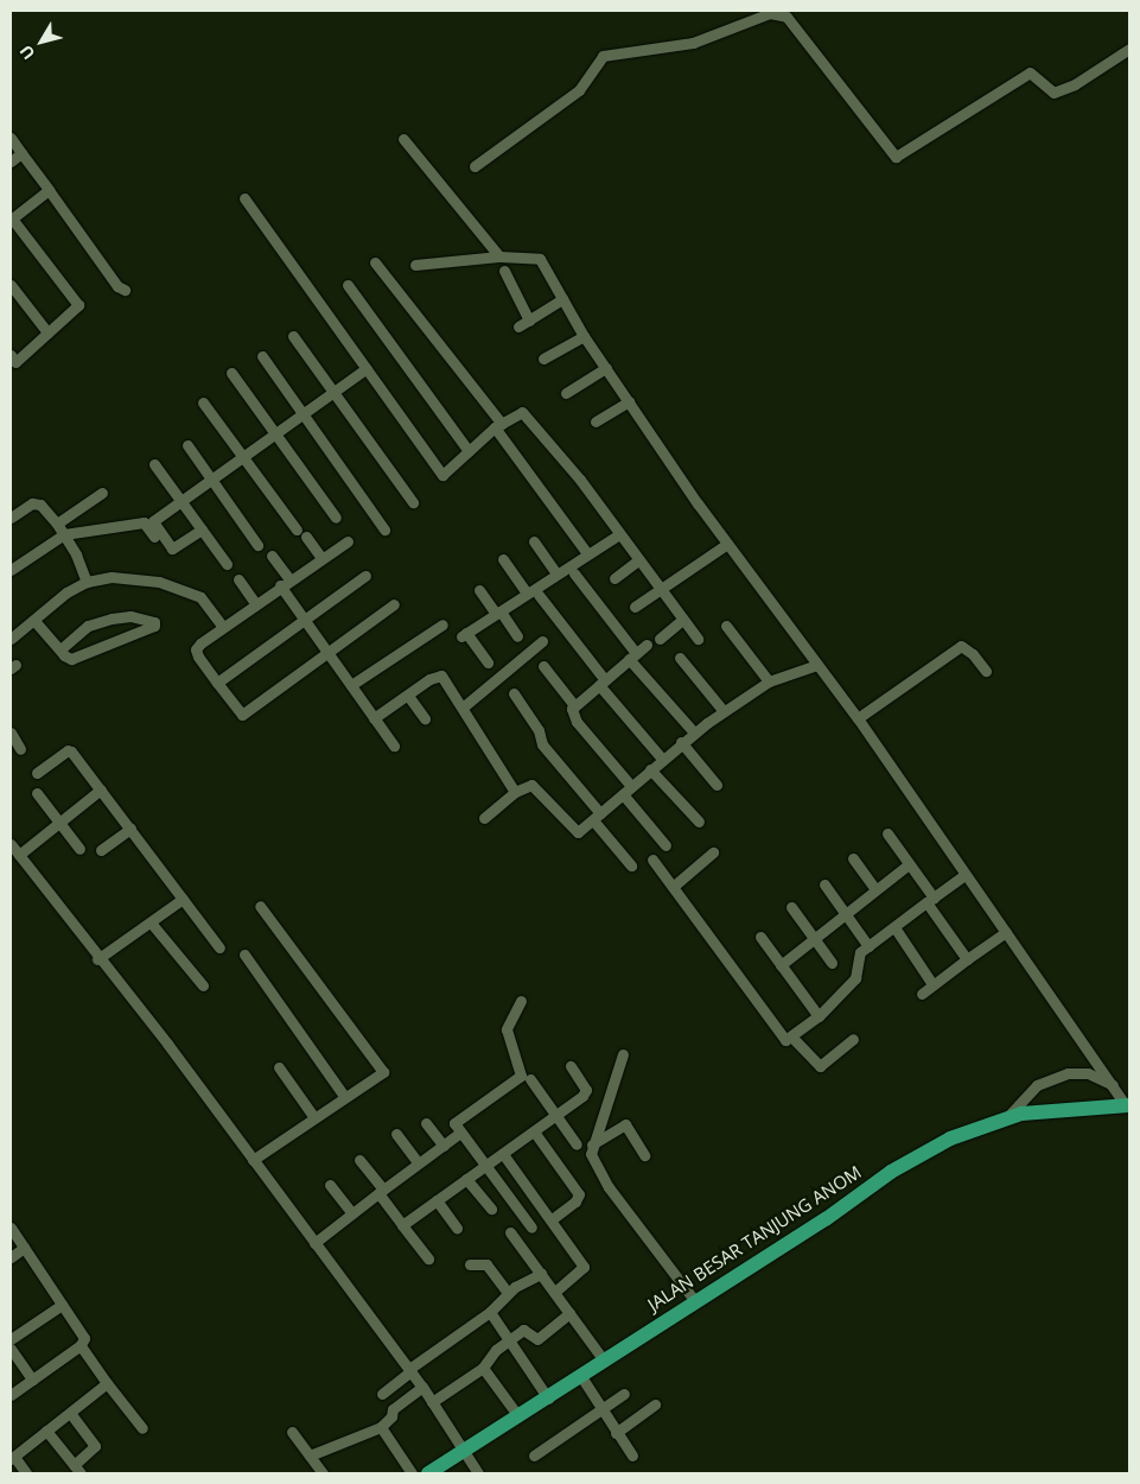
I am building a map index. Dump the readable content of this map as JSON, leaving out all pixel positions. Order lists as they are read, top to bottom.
{
  "streets": {
    "main road": ["JALAN BESAR TANJUNG ANOM"]
  },
  "north": "bottom left"
}
